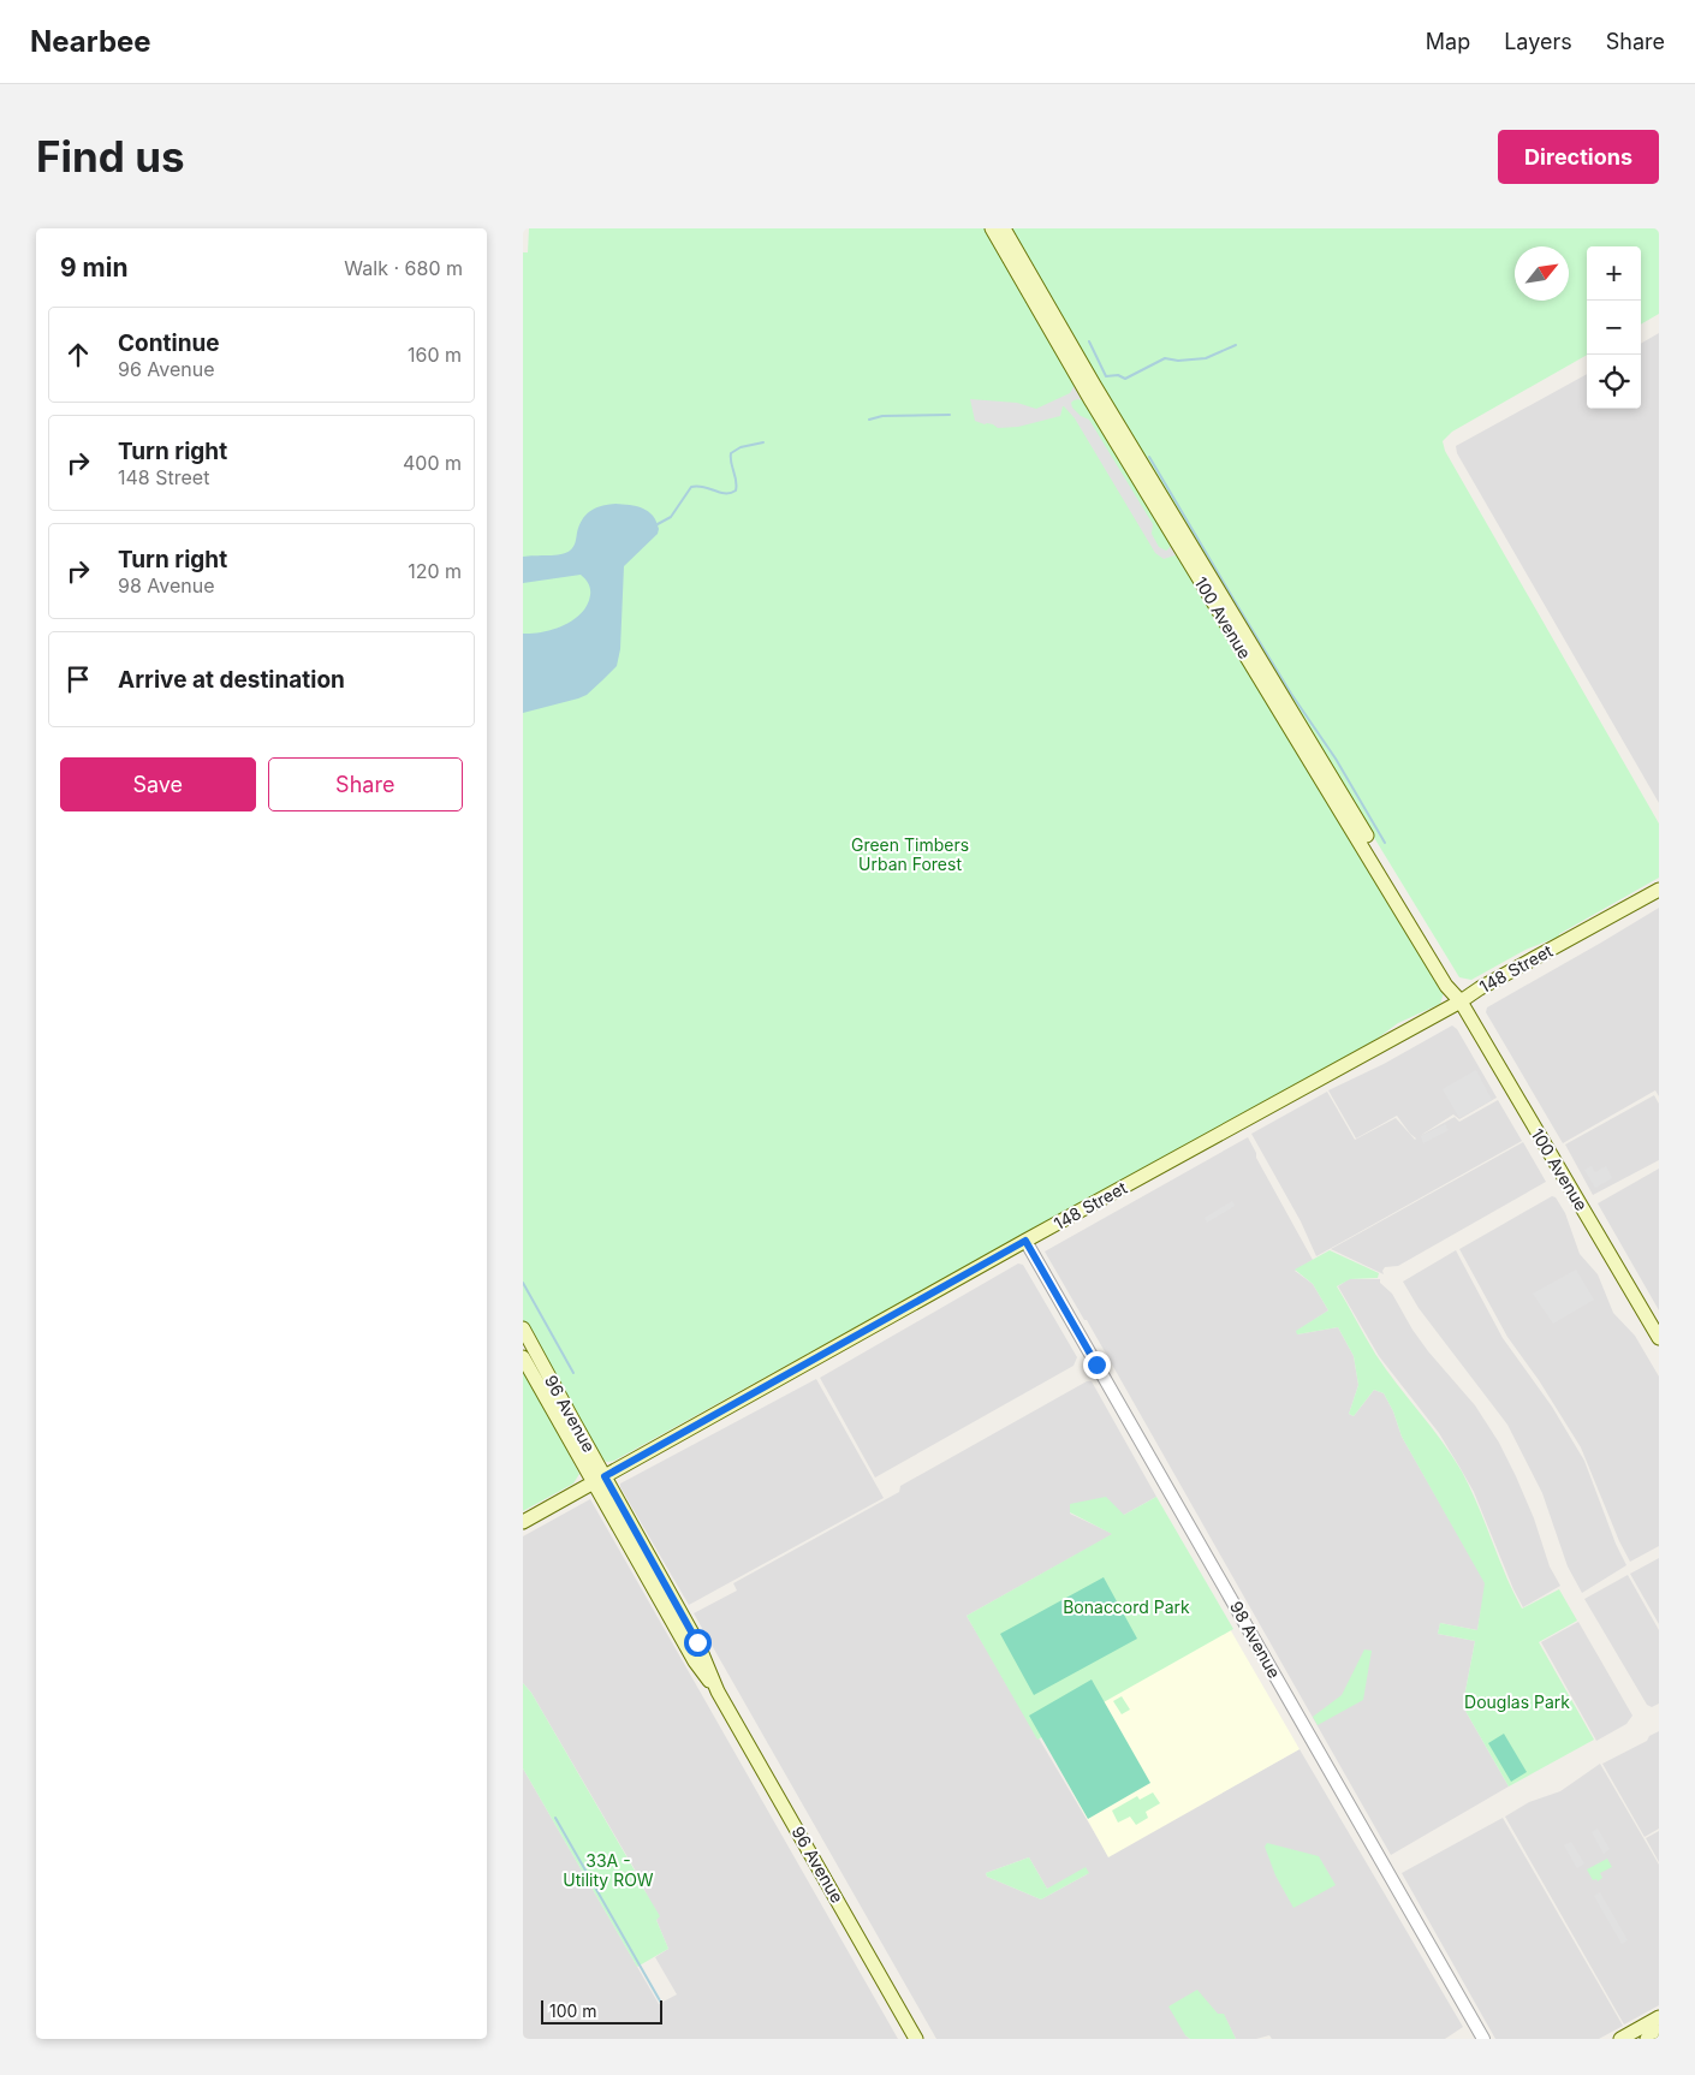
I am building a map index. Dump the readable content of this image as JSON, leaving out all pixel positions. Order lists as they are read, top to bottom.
{
  "streets": {
    "main road": ["100 Avenue", "148 Street", "96 Avenue"],
    "street": ["98 Avenue"]
  },
  "crossings": [
    ["100 Avenue", "148 Street"],
    ["148 Street", "96 Avenue"],
    ["148 Street", "98 Avenue"]
  ],
  "parks": [
    "Green Timbers Urban Forest",
    "Bonaccord Park",
    "Douglas Park",
    "33A - Utility ROW"
  ],
  "scale_bar": "100 m",
  "north": "top right",
  "page": {
    "header": "Nearbee",
    "nav": ["Map", "Layers", "Share"],
    "buttons": [
      "Directions",
      ["Save", "Share"]
    ],
    "title": "Find us",
    "heading": ["9 min", "Walk · 680 m"],
    "map_buttons": ["+", "−"],
    "list": [
      ["Continue", "96 Avenue", "160 m"],
      ["Turn right", "148 Street", "400 m"],
      ["Turn right", "98 Avenue", "120 m"],
      "Arrive at destination"
    ],
    "scale": "100 m"
  }
}
